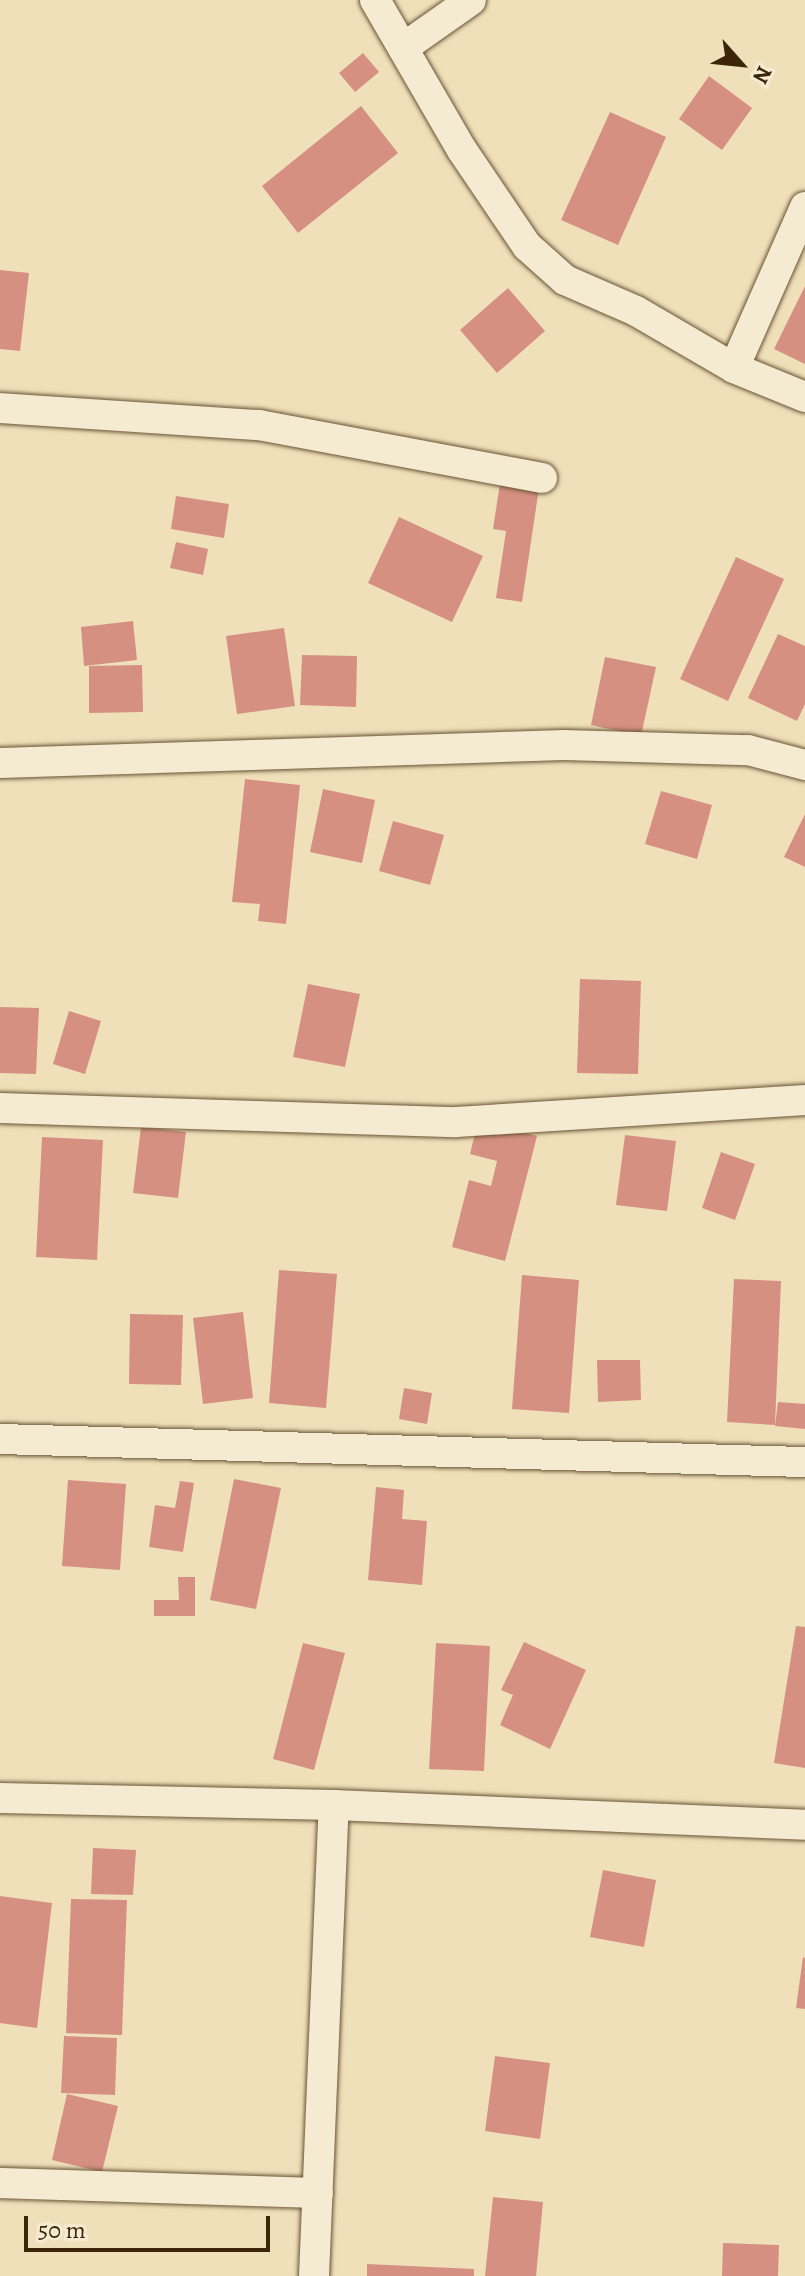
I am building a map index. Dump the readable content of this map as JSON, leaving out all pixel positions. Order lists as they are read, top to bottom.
{
  "scale_bar": "50 m",
  "north": "bottom right"
}
